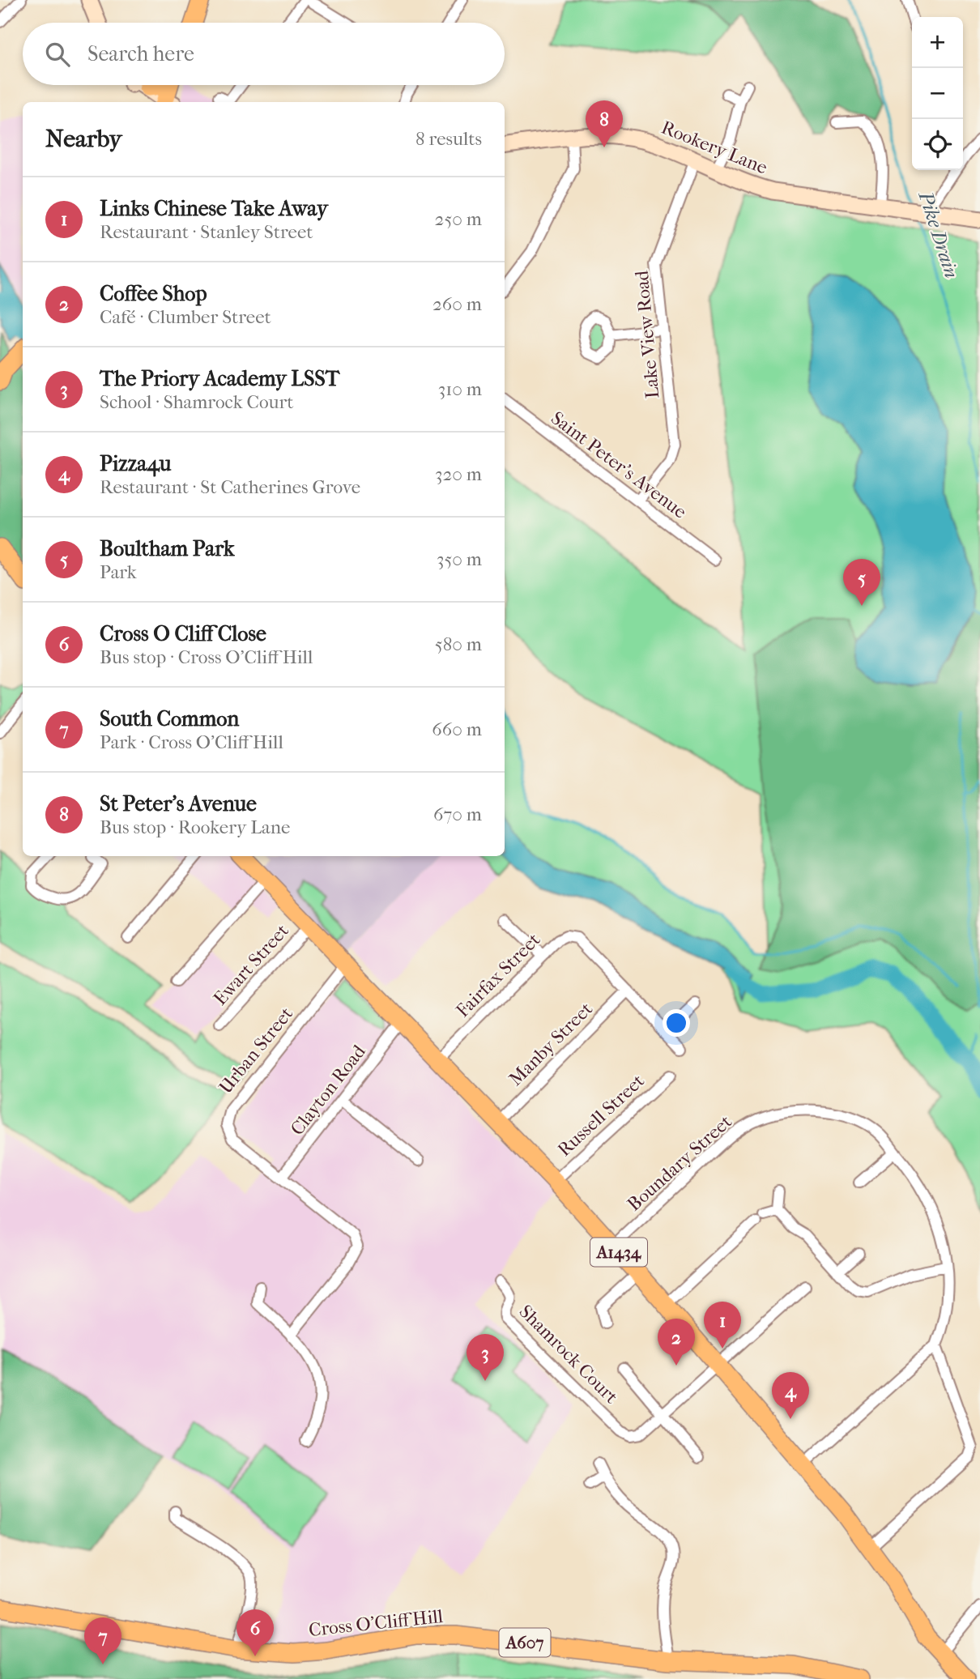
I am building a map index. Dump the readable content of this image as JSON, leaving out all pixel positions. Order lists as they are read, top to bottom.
{
  "streets": {
    "main road": ["A1434", "Cross O'Cliff Hill", "A607"],
    "street": [
      "Rookery Lane",
      "Lake View Road",
      "Saint Peter's Avenue",
      "Ewart Street",
      "Fairfax Street",
      "Manby Street",
      "Urban Street",
      "Clayton Road",
      "Russell Street",
      "Boundary Street",
      "Shamrock Court"
    ]
  },
  "crossings": [
    ["Rookery Lane", "Lake View Road"],
    ["Lake View Road", "Saint Peter's Avenue"],
    ["Ewart Street", "A1434"],
    ["Fairfax Street", "Manby Street"],
    ["Fairfax Street", "A1434"],
    ["Manby Street", "A1434"],
    ["Urban Street", "Clayton Road"],
    ["Urban Street", "A1434"],
    ["Clayton Road", "A1434"],
    ["Russell Street", "A1434"],
    ["Boundary Street", "A1434"]
  ],
  "water": ["Pike Drain"],
  "page": {
    "map_buttons": ["+", "−"],
    "search": "Search here",
    "pins": [
      "8",
      "5",
      "1",
      "2",
      "3",
      "4",
      "6",
      "7"
    ],
    "heading": ["Nearby", "8 results"],
    "list": [
      {
        "mark": "1",
        "name": "Links Chinese Take Away",
        "note": "Restaurant · Stanley Street",
        "value": "250 m"
      },
      {
        "mark": "2",
        "name": "Coffee Shop",
        "note": "Café · Clumber Street",
        "value": "260 m"
      },
      {
        "mark": "3",
        "name": "The Priory Academy LSST",
        "note": "School · Shamrock Court",
        "value": "310 m"
      },
      {
        "mark": "4",
        "name": "Pizza4u",
        "note": "Restaurant · St Catherines Grove",
        "value": "320 m"
      },
      {
        "mark": "5",
        "name": "Boultham Park",
        "note": "Park",
        "value": "350 m"
      },
      {
        "mark": "6",
        "name": "Cross O Cliff Close",
        "note": "Bus stop · Cross O'Cliff Hill",
        "value": "580 m"
      },
      {
        "mark": "7",
        "name": "South Common",
        "note": "Park · Cross O'Cliff Hill",
        "value": "660 m"
      },
      {
        "mark": "8",
        "name": "St Peter's Avenue",
        "note": "Bus stop · Rookery Lane",
        "value": "670 m"
      }
    ]
  }
}
